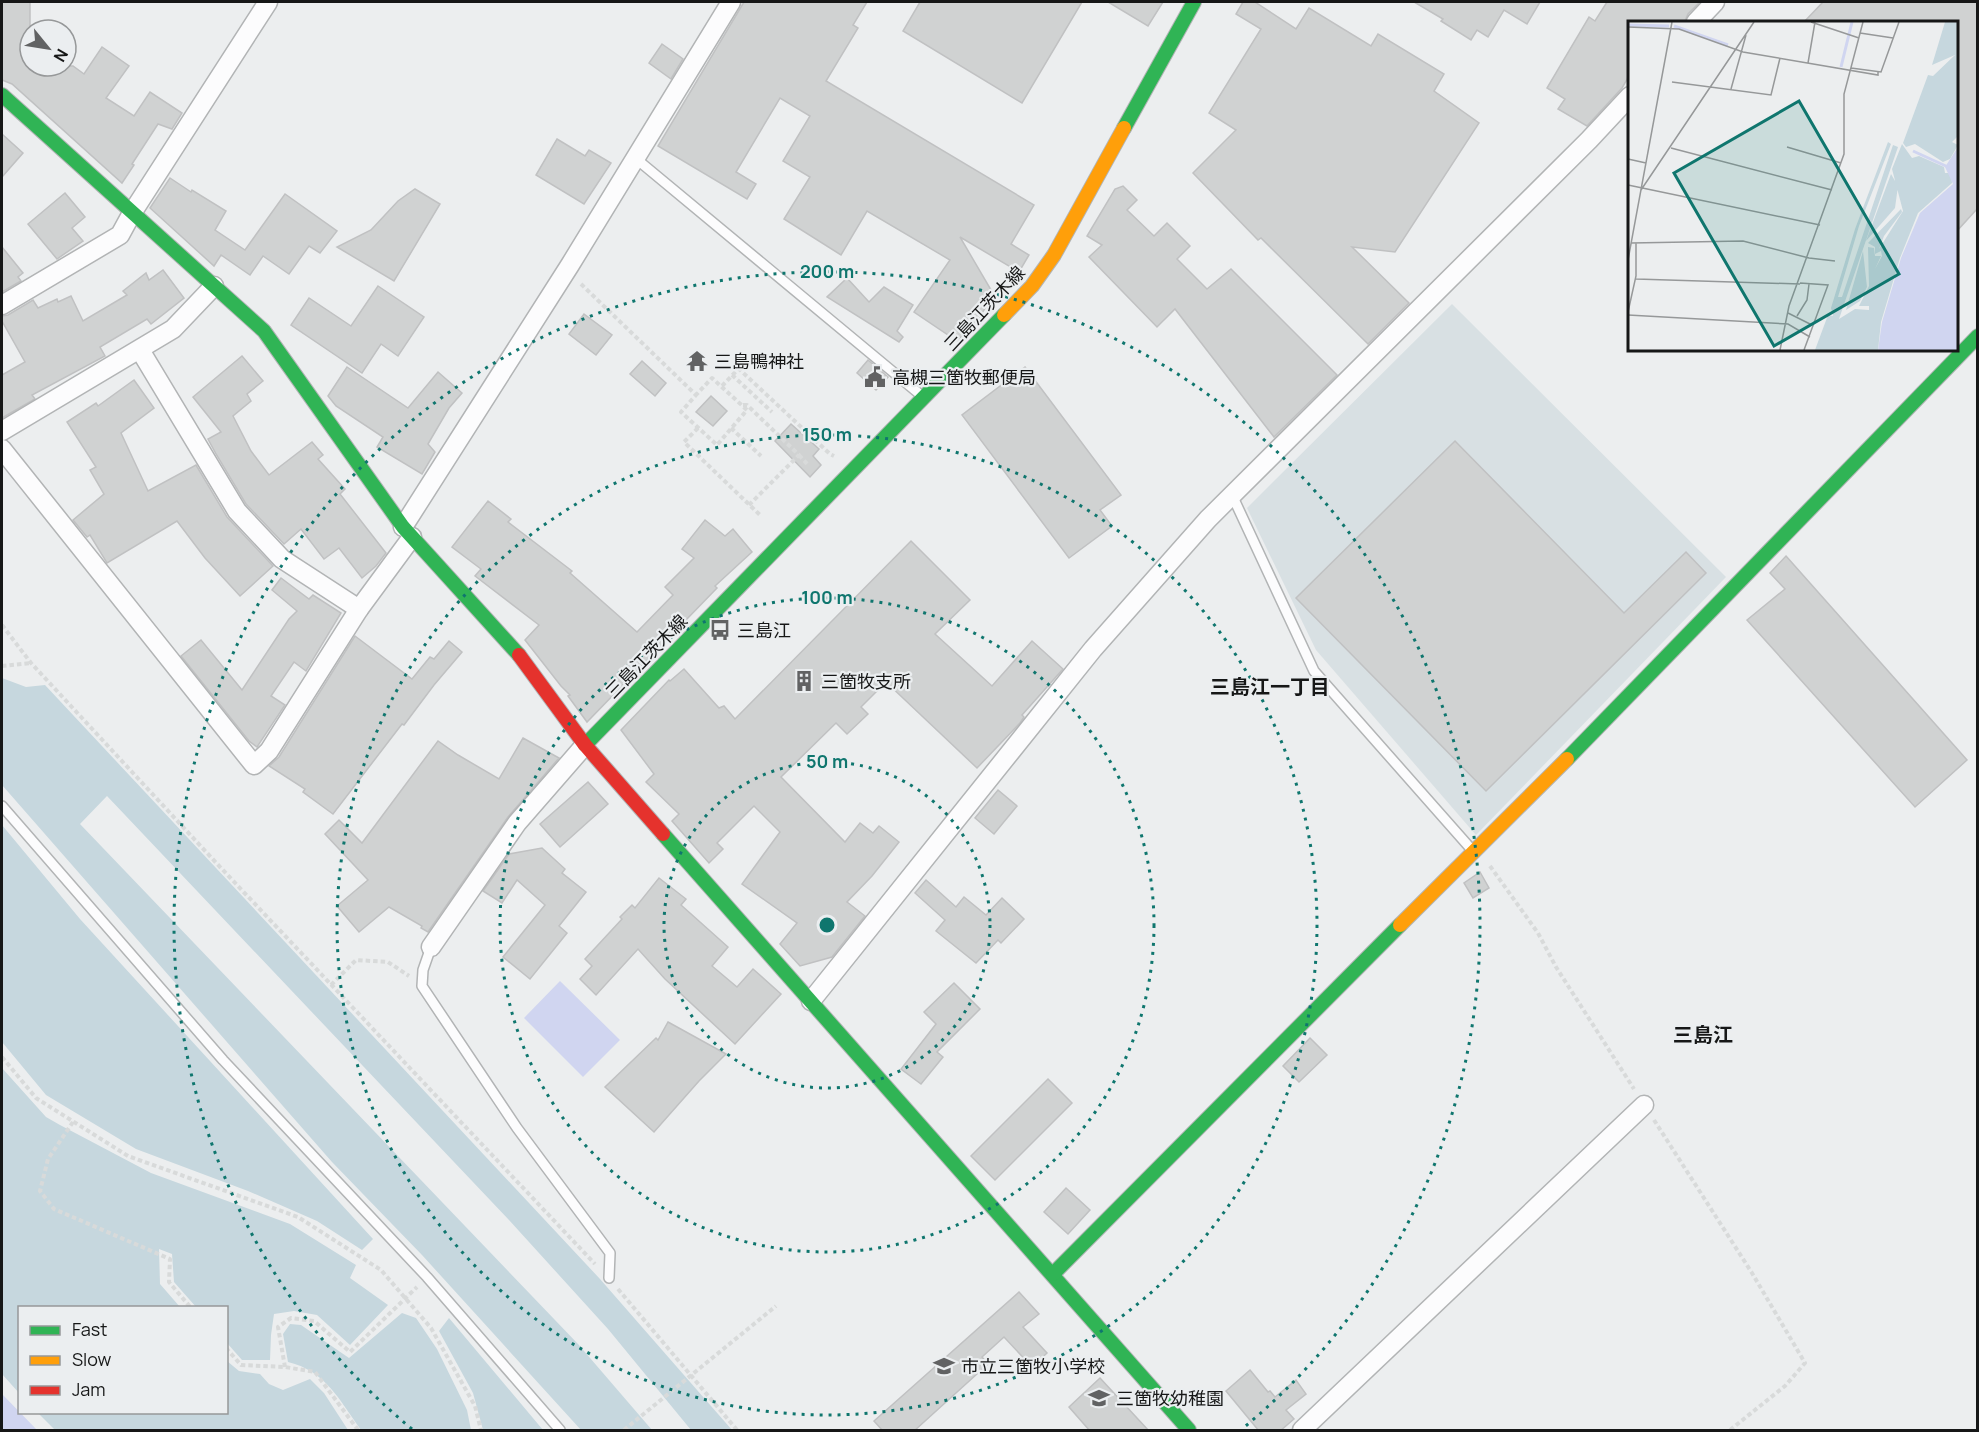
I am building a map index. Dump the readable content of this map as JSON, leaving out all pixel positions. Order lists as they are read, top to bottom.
{
  "streets": {
    "street": ["三島江茨木線"]
  },
  "districts": ["三島江一丁目", "三島江"],
  "places": {
    "temple": ["三島鴨神社"],
    "public building": ["高槻三箇牧郵便局"],
    "bus stop": ["三島江"],
    "building": ["三箇牧支所"],
    "school or university": ["市立三箇牧小学校", "三箇牧幼稚園"]
  },
  "legend": ["Fast", "Slow", "Jam"],
  "north": "bottom right",
  "rings": [
    "200 m",
    "150 m",
    "100 m",
    "50 m"
  ]
}
